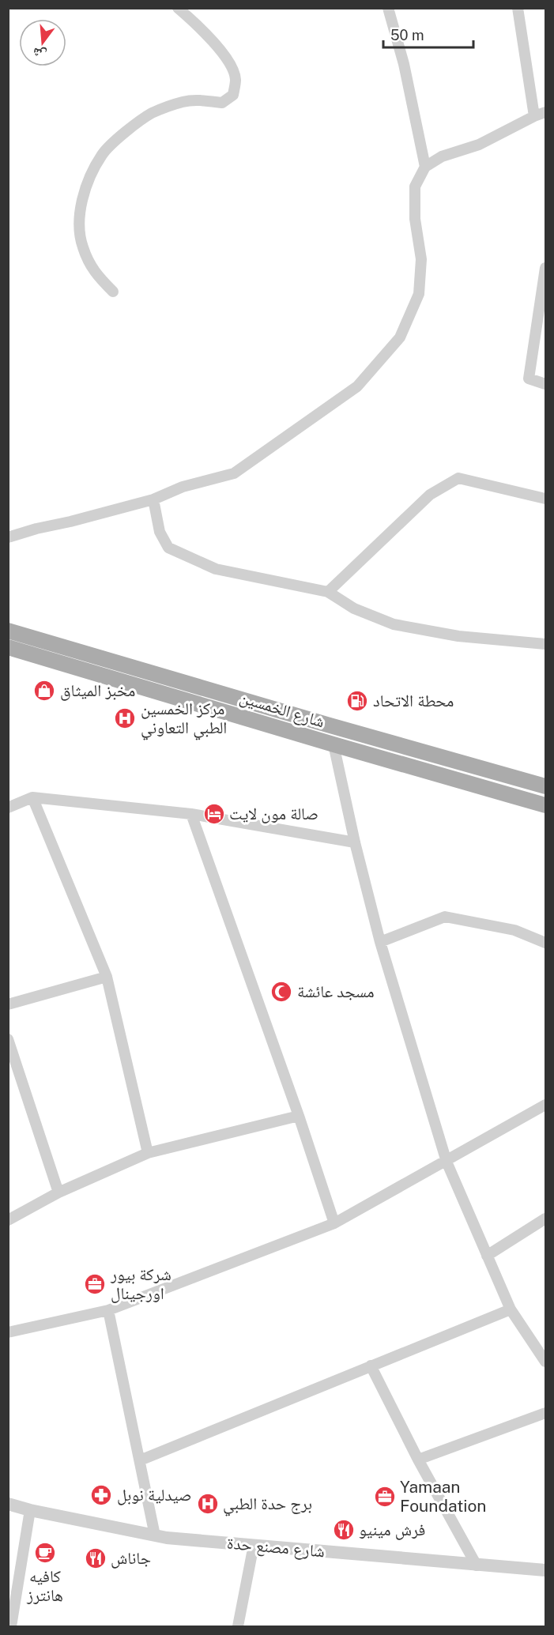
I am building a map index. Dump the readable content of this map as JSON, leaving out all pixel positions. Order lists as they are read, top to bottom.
{
  "streets": {
    "main road": ["شارع الخمسين"],
    "street": ["شارع مصنع حدة"]
  },
  "places": {
    "shop": ["مخبز الميثاق"],
    "fuel station": ["محطة الاتحاد"],
    "hospital": ["مركز الخمسين الطبي التعاوني", "برج حدة الطبي"],
    "hotel": ["صالة مون لايت"],
    "mosque": ["مسجد عائشة"],
    "office": ["شركة بيور اورجينال", "Yamaan Foundation"],
    "pharmacy": ["صيدلية نوبل"],
    "restaurant": ["فرش مينيو", "جاناش"],
    "cafe": ["كافيه هانترز"]
  },
  "scale_bar": "50 m",
  "north": "bottom"
}
